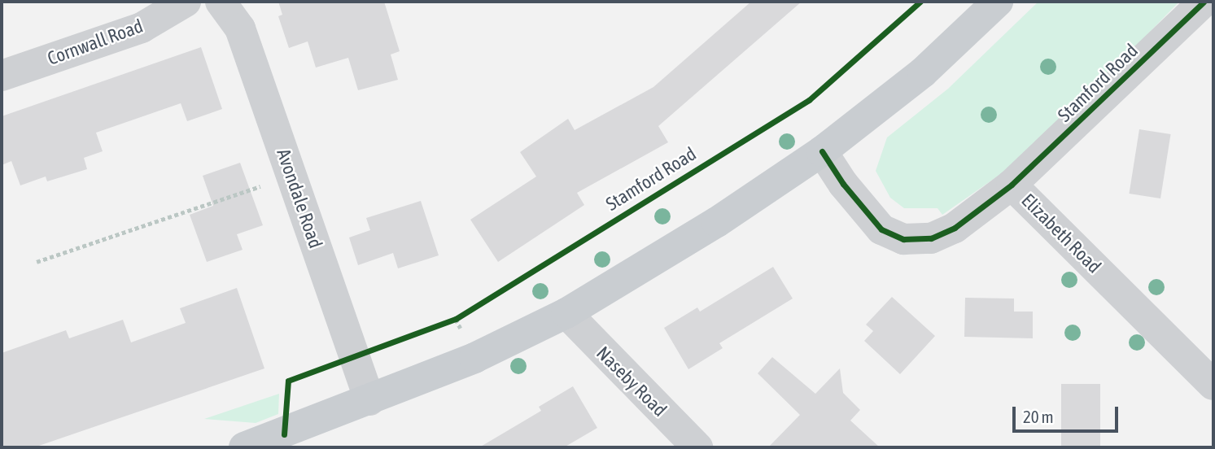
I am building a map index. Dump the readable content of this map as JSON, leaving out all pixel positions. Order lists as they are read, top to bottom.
{
  "streets": {
    "street": [
      "Cornwall Road",
      "Stamford Road",
      "Avondale Road",
      "Elizabeth Road",
      "Naseby Road"
    ]
  },
  "crossings": [
    ["Stamford Road", "Elizabeth Road"]
  ],
  "scale_bar": "20 m"
}
